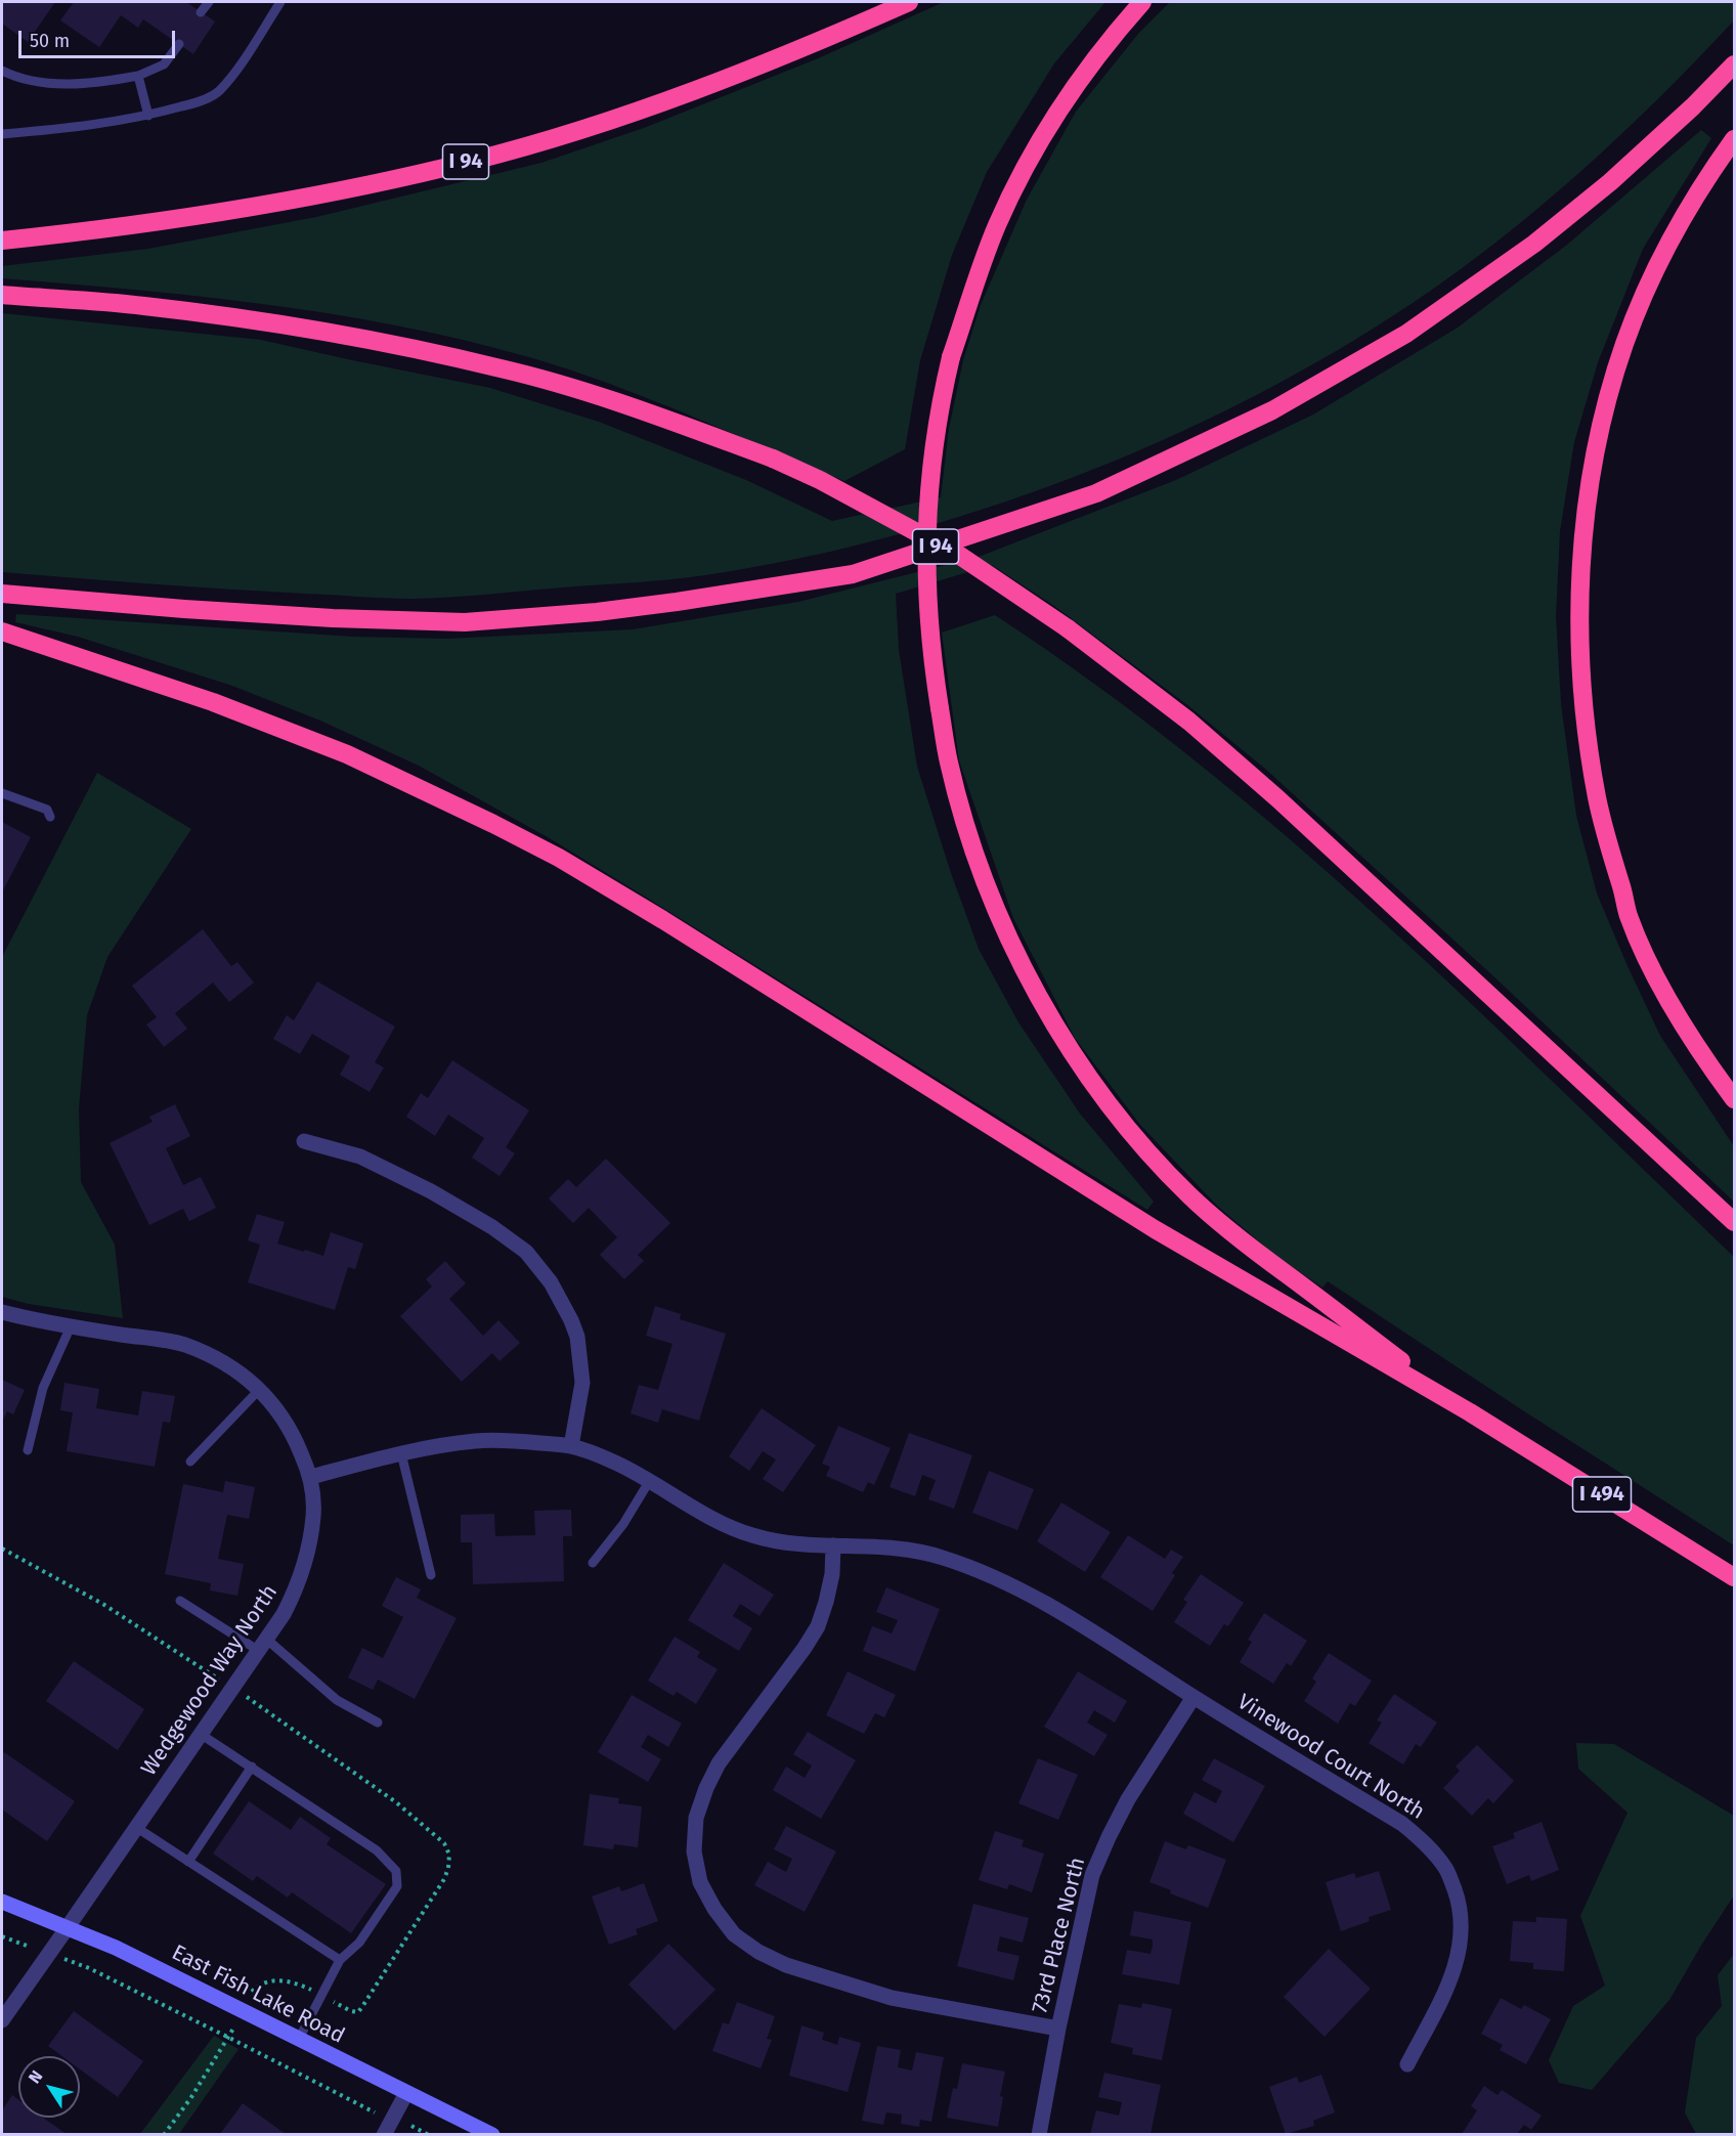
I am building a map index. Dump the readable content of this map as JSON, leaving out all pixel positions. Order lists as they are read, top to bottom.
{
  "streets": {
    "highway": ["I 94", "I 494"],
    "street": [
      "Wedgewood Way North",
      "Vinewood Court North",
      "73rd Place North",
      "East Fish Lake Road"
    ]
  },
  "crossings": [
    ["Wedgewood Way North", "Vinewood Court North"],
    ["Wedgewood Way North", "East Fish Lake Road"],
    ["Vinewood Court North", "73rd Place North"]
  ],
  "scale_bar": "50 m",
  "north": "top left"
}
